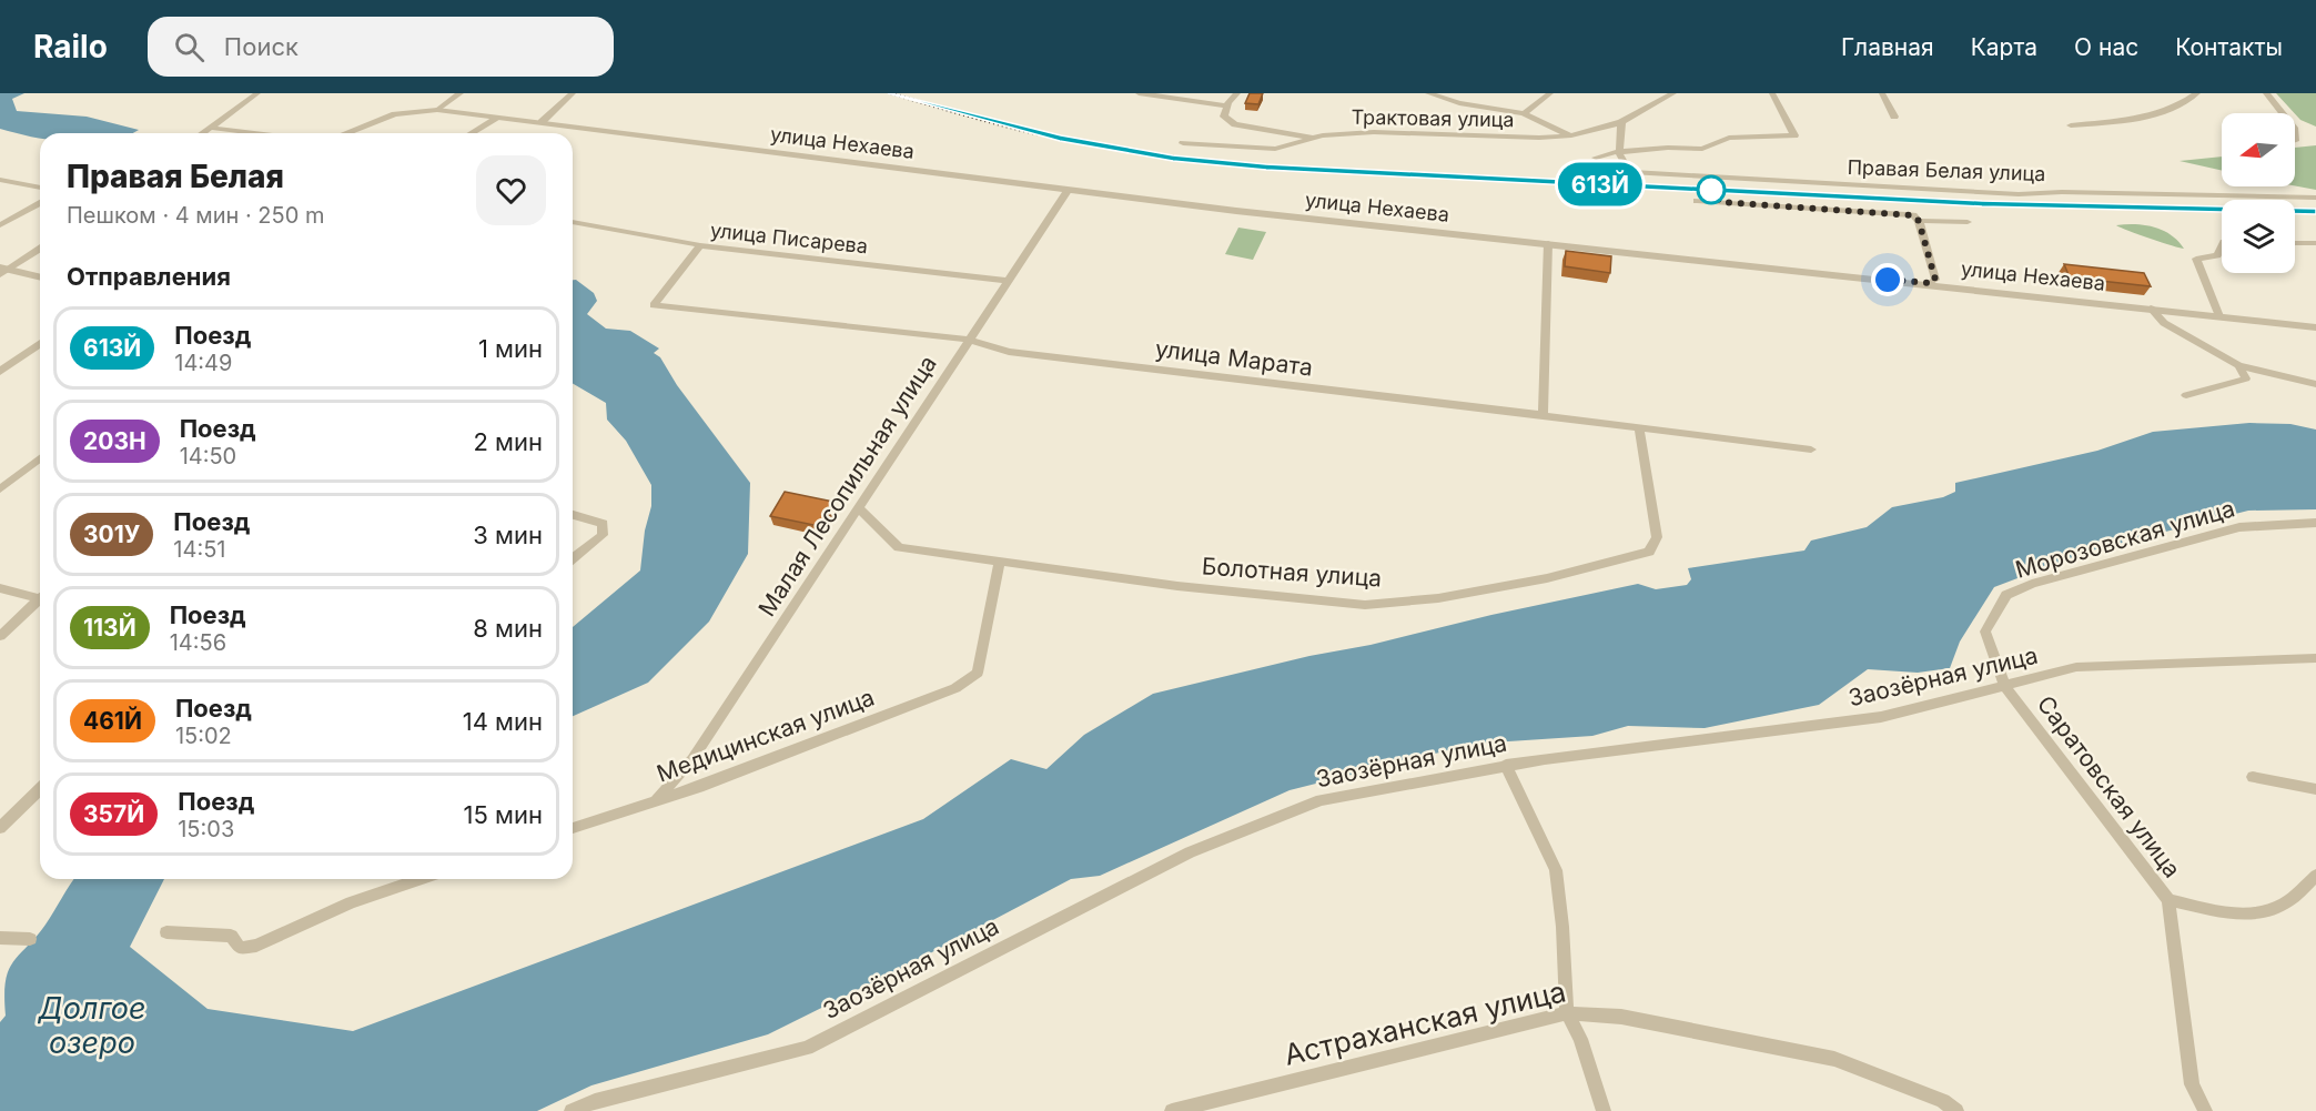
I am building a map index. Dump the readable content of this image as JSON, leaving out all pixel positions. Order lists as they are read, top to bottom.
{
  "streets": {
    "street": [
      "Трактовая улица",
      "улица Нехаева",
      "Правая Белая улица",
      "улица Писарева",
      "улица Марата",
      "Малая Лесопильная улица",
      "Морозовская улица",
      "Болотная улица",
      "Заозёрная улица",
      "Медицинская улица",
      "Саратовская улица",
      "Астраханская улица"
    ]
  },
  "crossings": [
    ["улица Нехаева", "Малая Лесопильная улица"],
    ["улица Писарева", "улица Марата"],
    ["улица Писарева", "Малая Лесопильная улица"],
    ["улица Марата", "Малая Лесопильная улица"],
    ["улица Марата", "Болотная улица"],
    ["Малая Лесопильная улица", "Болотная улица"],
    ["Малая Лесопильная улица", "Медицинская улица"],
    ["Морозовская улица", "Заозёрная улица"],
    ["Морозовская улица", "Саратовская улица"],
    ["Болотная улица", "Медицинская улица"],
    ["Заозёрная улица", "Саратовская улица"]
  ],
  "water": ["Долгое озеро"],
  "north": "left",
  "page": {
    "header": "Railo",
    "search": "Поиск",
    "nav": [
      "Главная",
      "Карта",
      "О нас",
      "Контакты"
    ],
    "on_map": "613Й",
    "heading": [
      ["Правая Белая", "Пешком · 4 мин · 250 m"],
      "Отправления"
    ],
    "list": [
      {
        "mark": "613Й",
        "name": "Поезд",
        "note": "14:49",
        "value": "1 мин"
      },
      {
        "mark": "203Н",
        "name": "Поезд",
        "note": "14:50",
        "value": "2 мин"
      },
      {
        "mark": "301У",
        "name": "Поезд",
        "note": "14:51",
        "value": "3 мин"
      },
      {
        "mark": "113Й",
        "name": "Поезд",
        "note": "14:56",
        "value": "8 мин"
      },
      {
        "mark": "461Й",
        "name": "Поезд",
        "note": "15:02",
        "value": "14 мин"
      },
      {
        "mark": "357Й",
        "name": "Поезд",
        "note": "15:03",
        "value": "15 мин"
      }
    ]
  }
}
